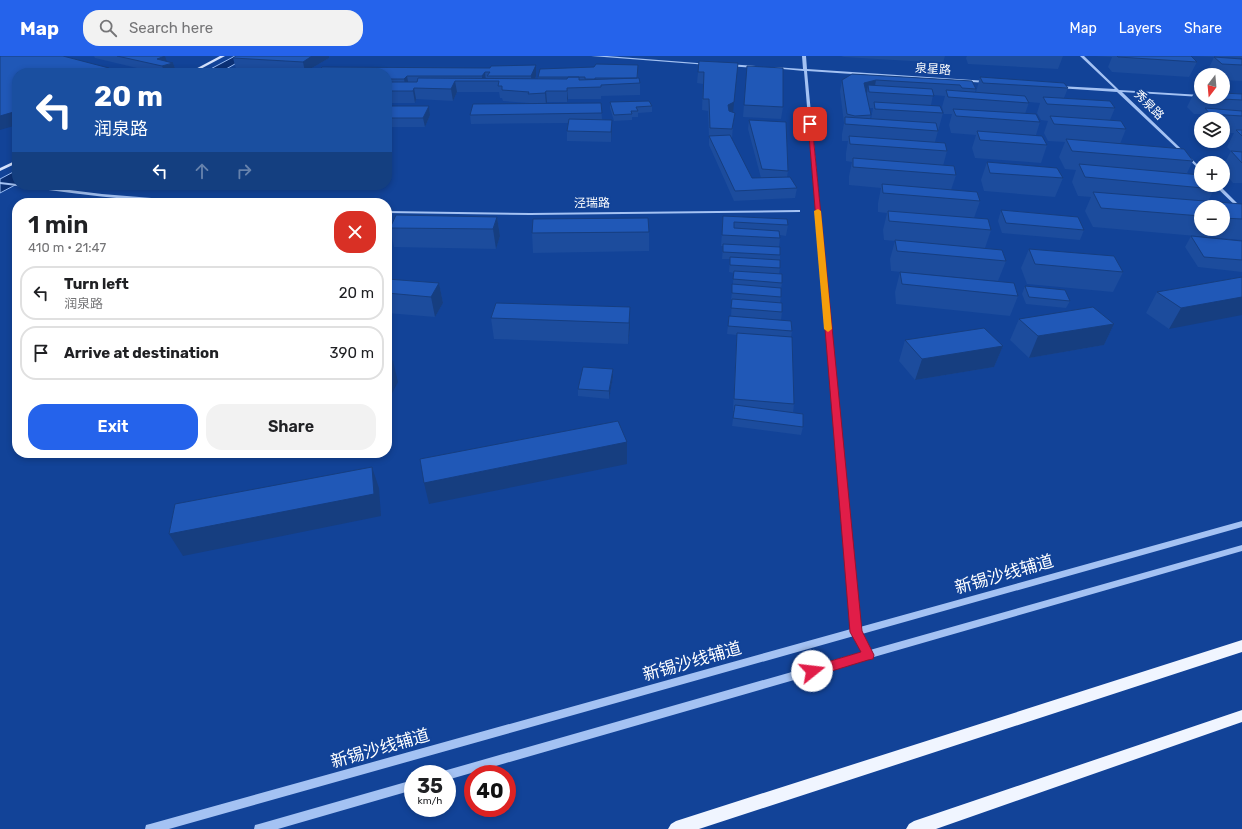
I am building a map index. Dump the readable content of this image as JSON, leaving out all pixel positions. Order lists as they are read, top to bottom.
{
  "streets": {
    "street": [
      "泉星路",
      "秀泉路",
      "泾瑞路",
      "新锡沙线辅道"
    ]
  },
  "north": "bottom",
  "page": {
    "header": "Map",
    "search": "Search here",
    "nav": ["Map", "Layers", "Share"],
    "map_buttons": ["+", "−"],
    "turn": ["20 m", "润泉路"],
    "heading": ["1 min", "410 m · 21:47"],
    "list": [
      {
        "name": "Turn left",
        "note": "润泉路",
        "value": "20 m"
      },
      {
        "name": "Arrive at destination",
        "value": "390 m"
      }
    ],
    "buttons": ["Exit", "Share"],
    "speed": "35 km/h",
    "limit": "40"
  }
}
